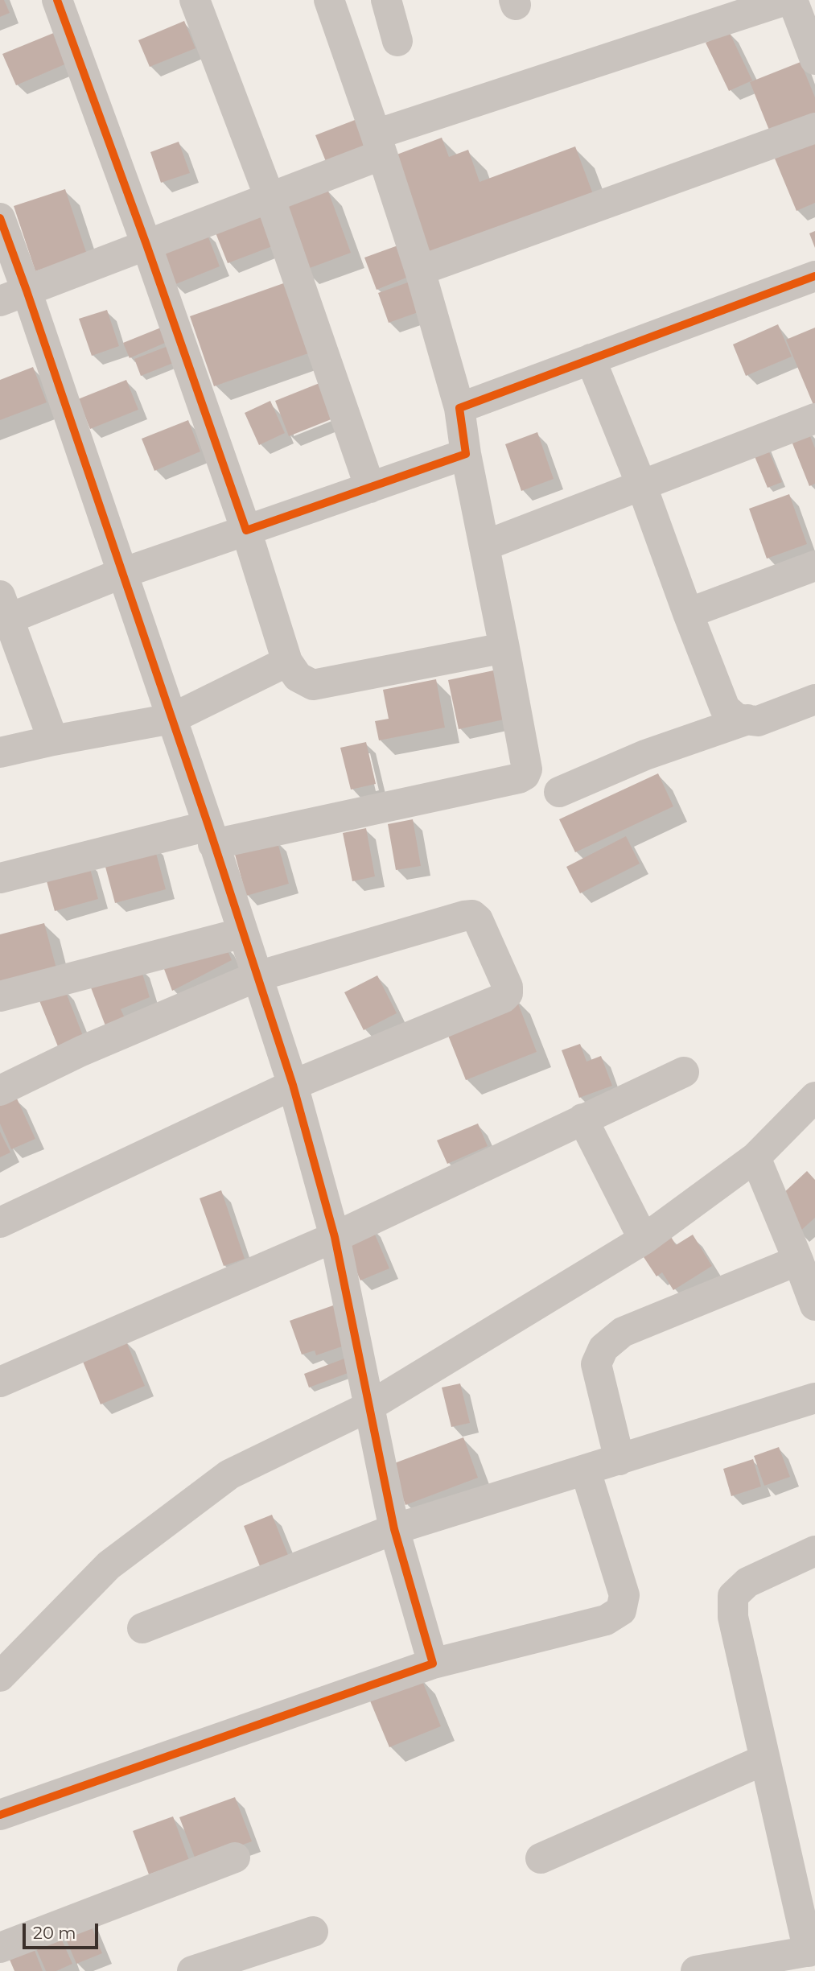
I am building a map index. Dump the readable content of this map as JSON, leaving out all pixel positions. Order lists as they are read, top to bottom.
{
  "scale_bar": "20 m"
}
